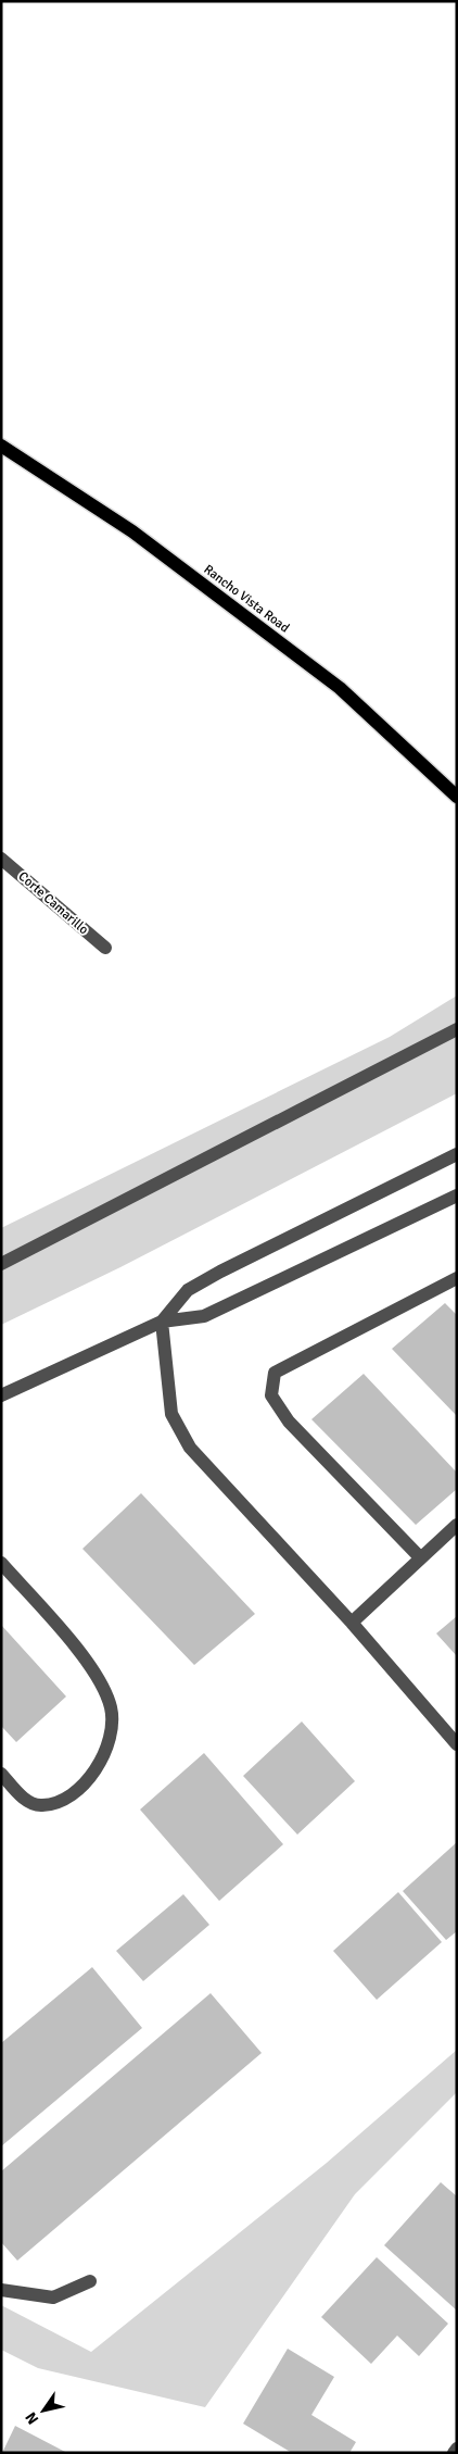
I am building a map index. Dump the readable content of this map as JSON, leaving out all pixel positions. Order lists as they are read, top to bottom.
{
  "streets": {
    "main road": ["Rancho Vista Road"],
    "street": ["Corte Camarillo"]
  },
  "north": "bottom left"
}
